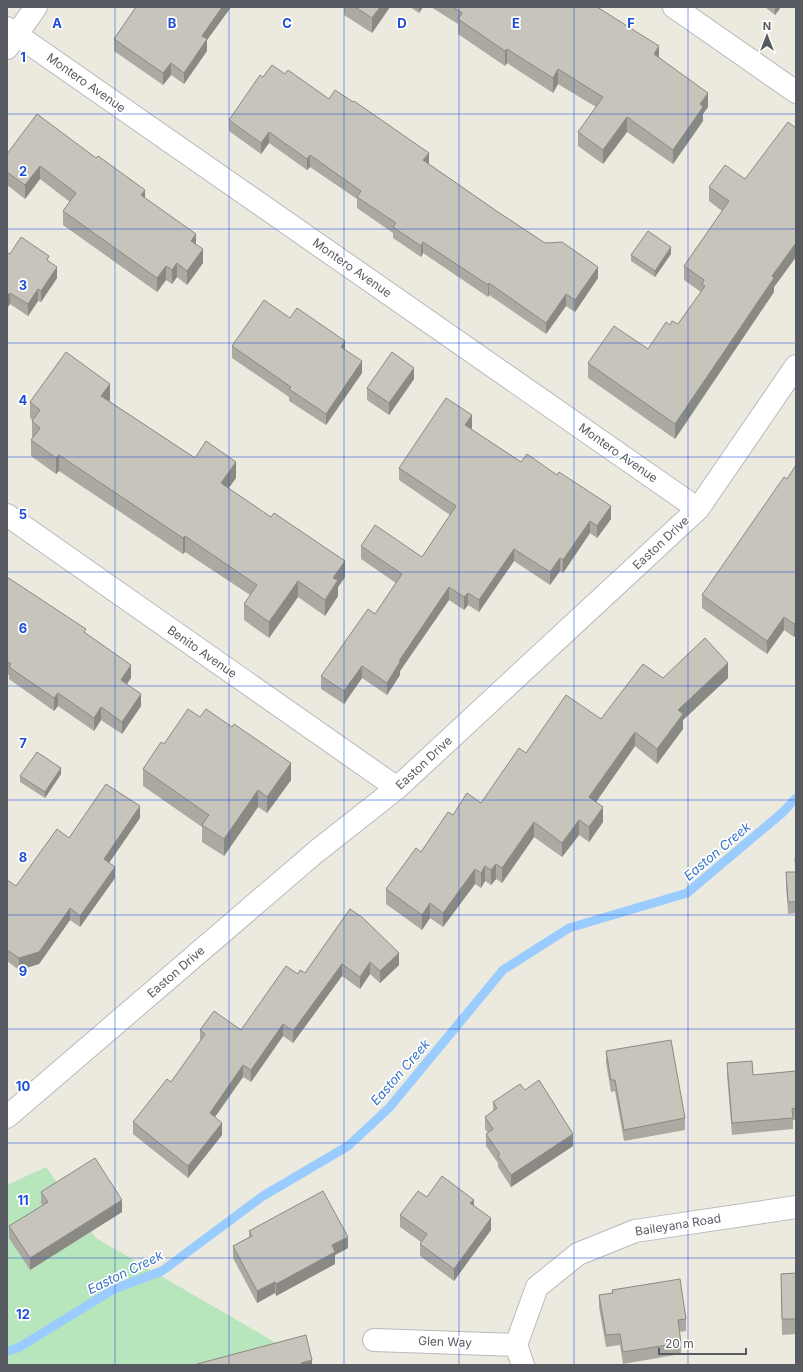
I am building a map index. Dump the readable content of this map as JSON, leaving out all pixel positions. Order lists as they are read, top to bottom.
{
  "streets": {
    "street": [
      "Montero Avenue",
      "Easton Drive",
      "Benito Avenue",
      "Baileyana Road",
      "Glen Way"
    ]
  },
  "crossings": [
    ["Montero Avenue", "Easton Drive"],
    ["Easton Drive", "Benito Avenue"],
    ["Baileyana Road", "Glen Way"]
  ],
  "water": ["Easton Creek"],
  "scale_bar": "20 m",
  "north": "top",
  "grid": {
    "columns": [
      "A",
      "B",
      "C",
      "D",
      "E",
      "F"
    ],
    "rows": [
      "1",
      "2",
      "3",
      "4",
      "5",
      "6",
      "7",
      "8",
      "9",
      "10",
      "11",
      "12"
    ]
  }
}
